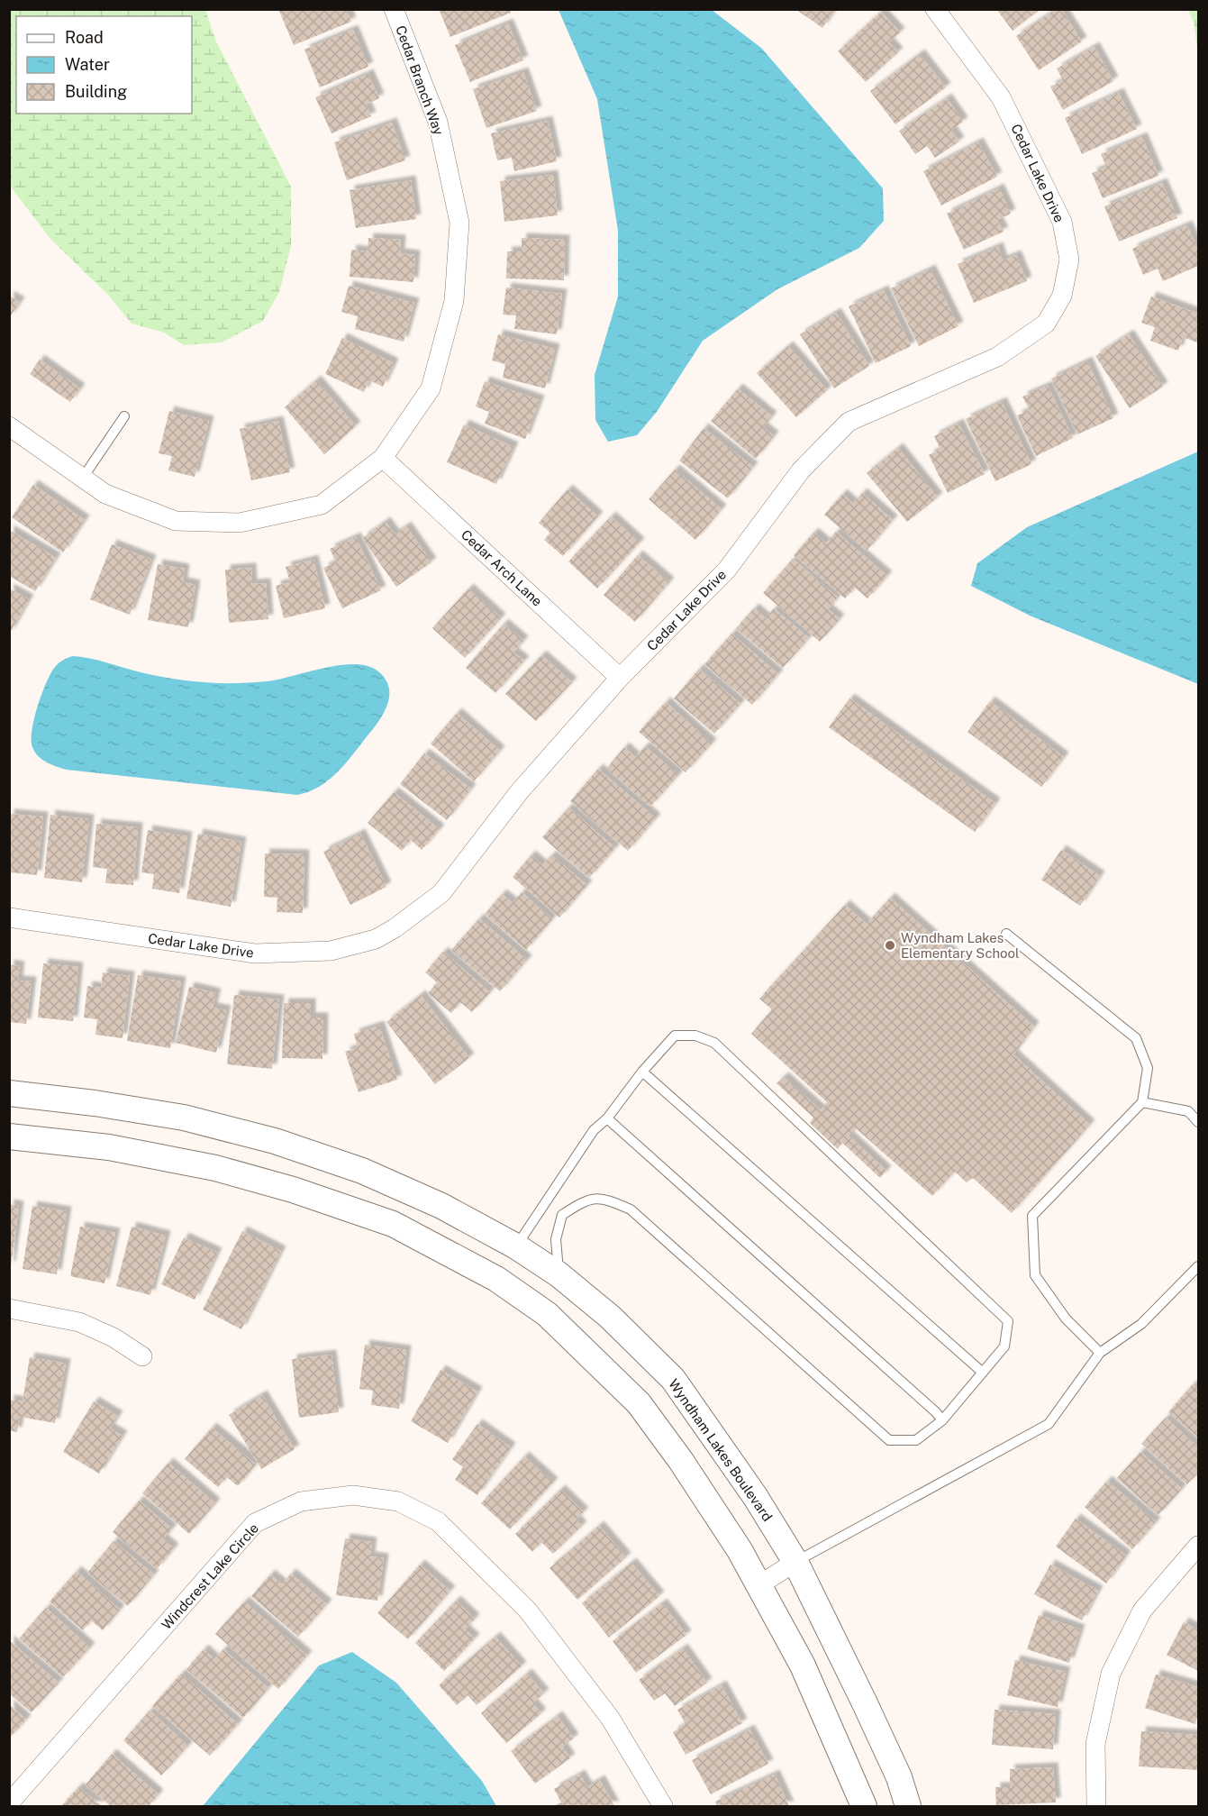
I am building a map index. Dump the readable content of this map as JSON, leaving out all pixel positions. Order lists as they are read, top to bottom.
{
  "streets": {
    "street": [
      "Cedar Branch Way",
      "Cedar Lake Drive",
      "Cedar Arch Lane",
      "Wyndham Lakes Boulevard",
      "Windcrest Lake Circle"
    ]
  },
  "crossings": [
    ["Cedar Branch Way", "Cedar Arch Lane"],
    ["Cedar Lake Drive", "Cedar Arch Lane"]
  ],
  "places": ["Wyndham Lakes Elementary School"],
  "legend": ["Road", "Water", "Building"]
}
